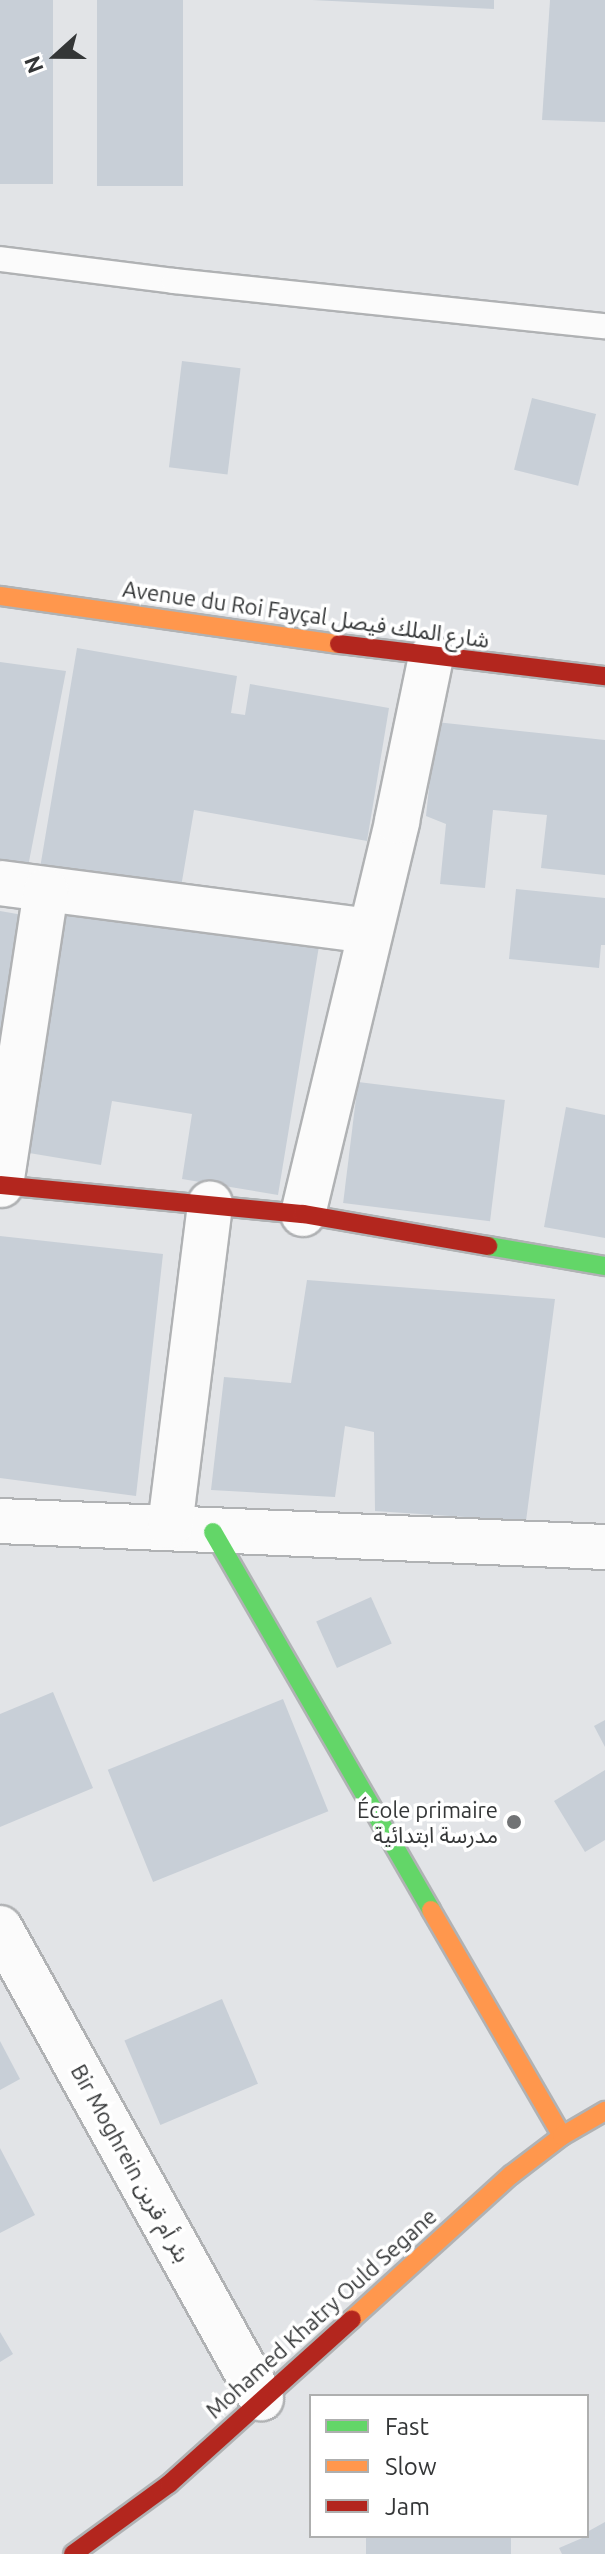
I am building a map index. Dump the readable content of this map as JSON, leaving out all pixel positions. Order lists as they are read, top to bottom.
{
  "streets": {
    "street": ["Avenue du Roi Fayçal شارع الملك فيصل", "Bir Moghrein بئر أم قرين", "Mohamed Khatry Ould Segane"]
  },
  "crossings": [
    ["Bir Moghrein بئر أم قرين", "Mohamed Khatry Ould Segane"]
  ],
  "places": ["École primaire مدرسة ابتدائية"],
  "legend": ["Fast", "Slow", "Jam"],
  "north": "left"
}
